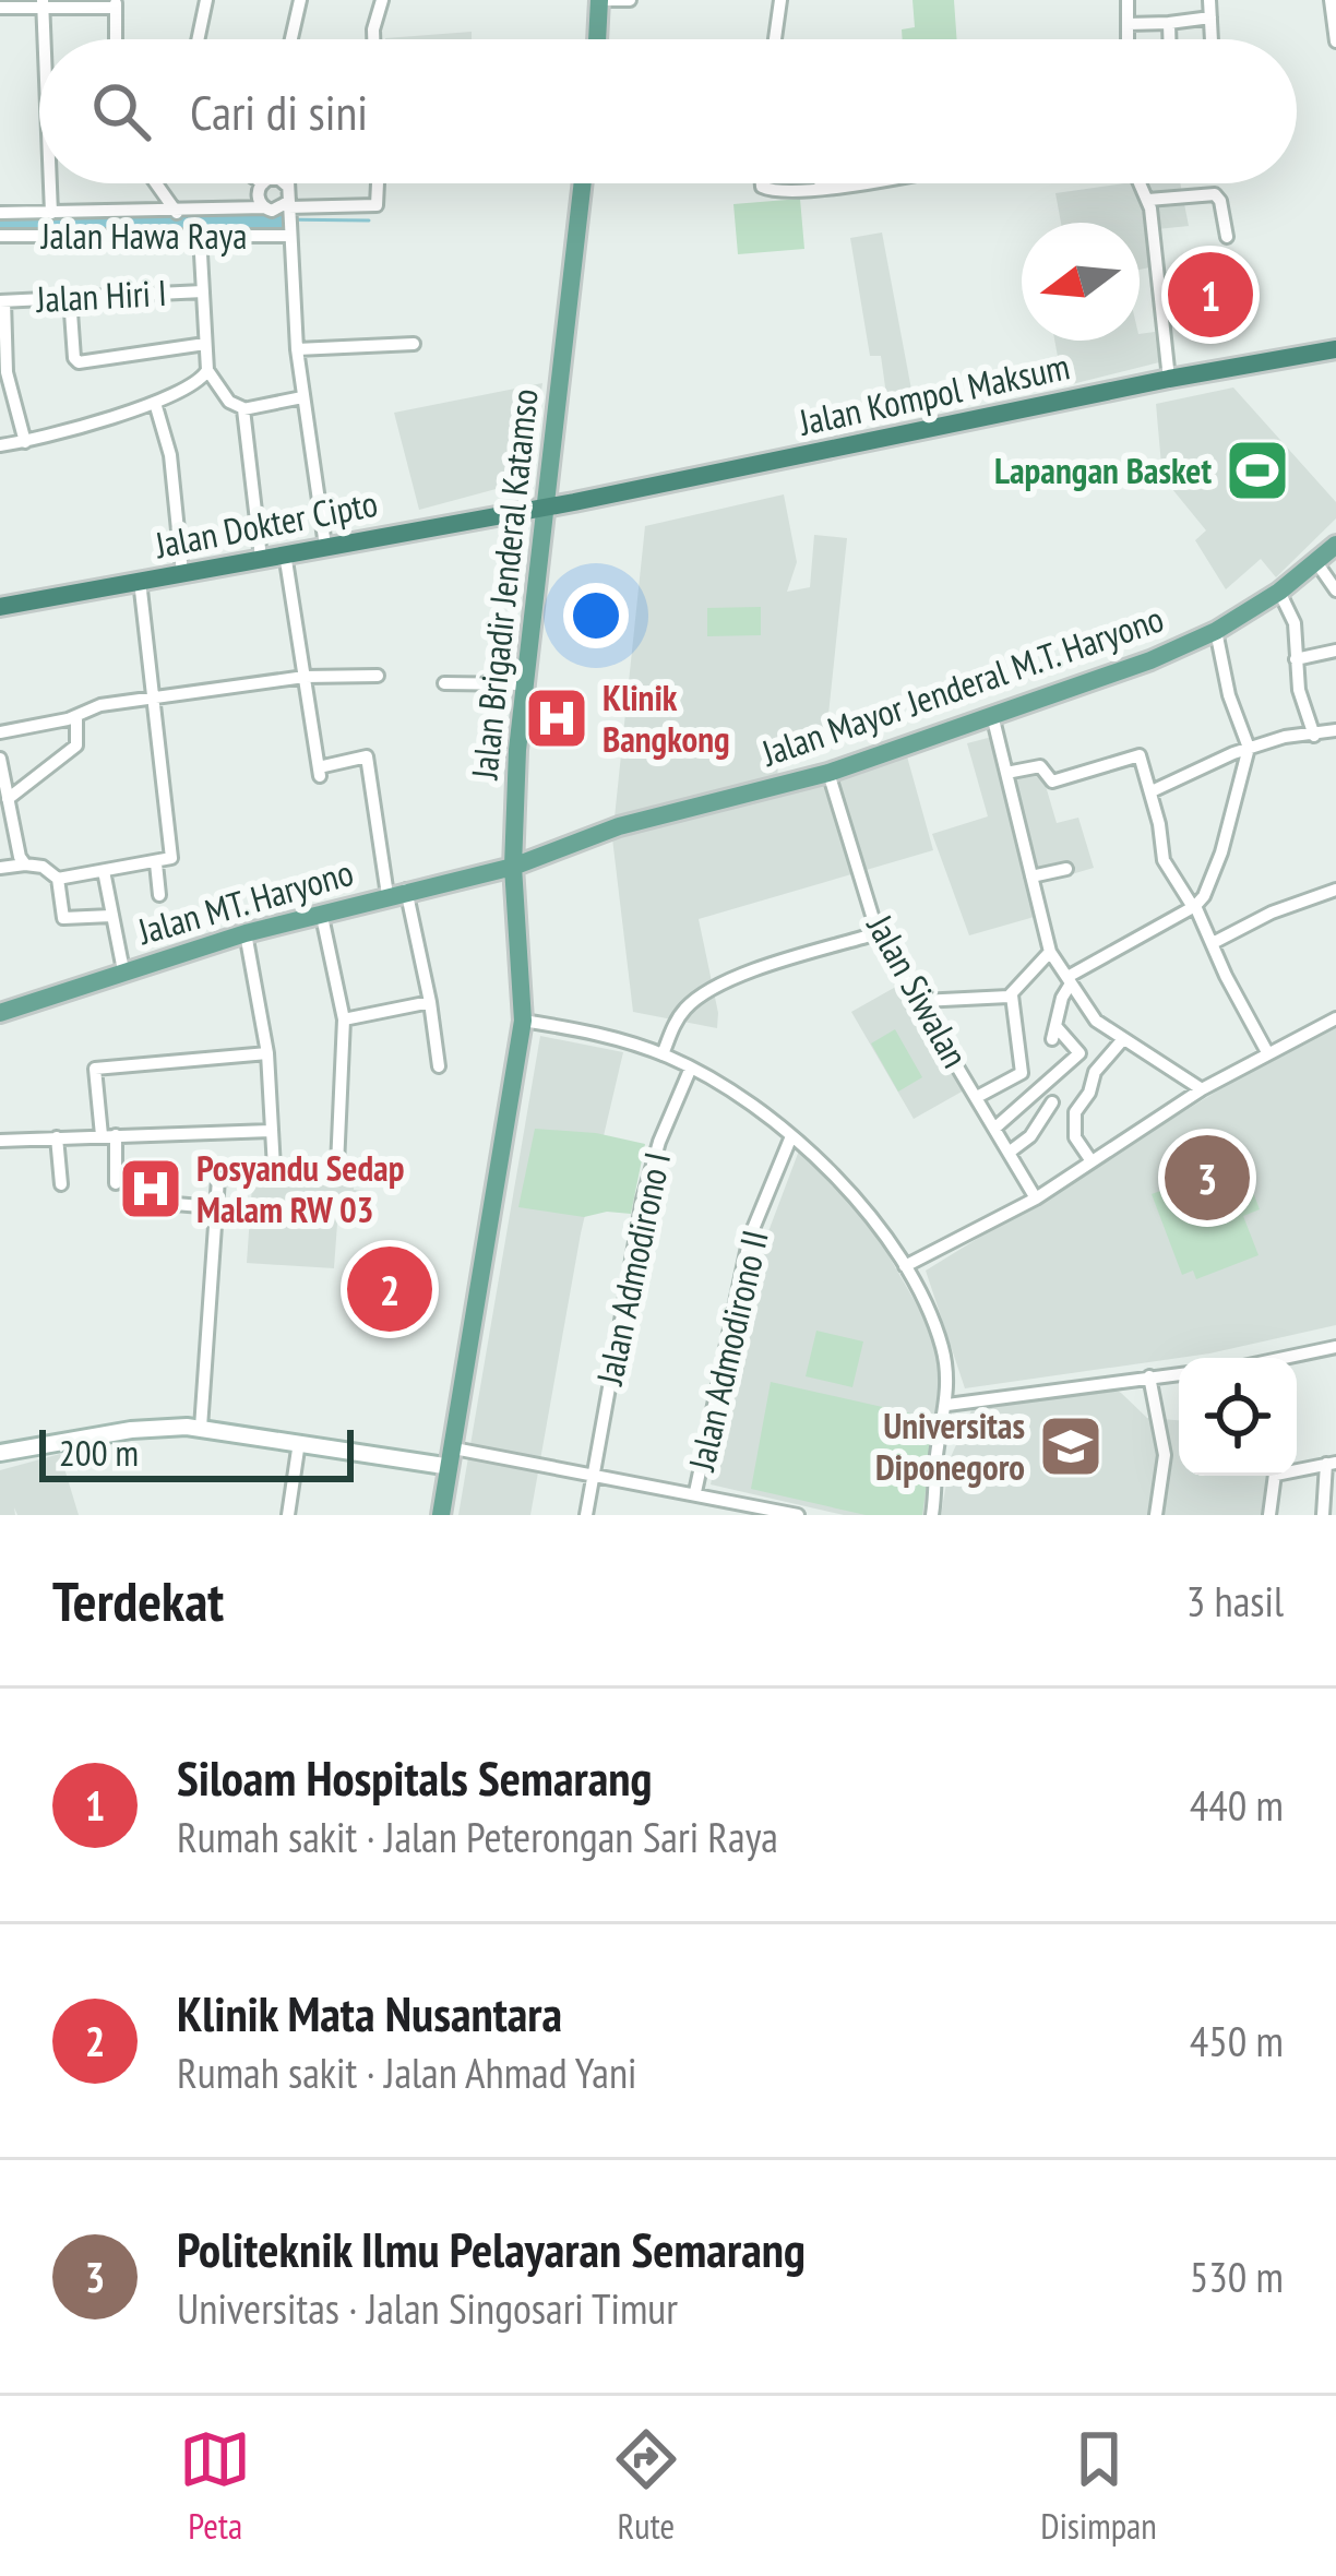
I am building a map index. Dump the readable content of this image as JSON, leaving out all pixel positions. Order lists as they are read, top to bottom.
{
  "streets": {
    "highway": ["Jalan Kompol Maksum", "Jalan Dokter Cipto"],
    "main road": ["Jalan Brigadir Jenderal Katamso", "Jalan Mayor Jenderal M.T. Haryono", "Jalan MT. Haryono"],
    "street": [
      "Jalan Hawa Raya",
      "Jalan Hiri I",
      "Jalan Siwalan",
      "Jalan Admodirono I",
      "Jalan Admodirono II"
    ]
  },
  "crossings": [
    ["Jalan Kompol Maksum", "Jalan Dokter Cipto"],
    ["Jalan Kompol Maksum", "Jalan Brigadir Jenderal Katamso"],
    ["Jalan Dokter Cipto", "Jalan Brigadir Jenderal Katamso"],
    ["Jalan Brigadir Jenderal Katamso", "Jalan Mayor Jenderal M.T. Haryono"],
    ["Jalan Brigadir Jenderal Katamso", "Jalan MT. Haryono"],
    ["Jalan Mayor Jenderal M.T. Haryono", "Jalan MT. Haryono"],
    ["Jalan Mayor Jenderal M.T. Haryono", "Jalan Siwalan"]
  ],
  "places": {
    "sports": ["Lapangan Basket"],
    "hospital": ["Klinik Bangkong", "Posyandu Sedap Malam RW 03"],
    "school or university": ["Universitas Diponegoro"]
  },
  "scale_bar": "200 m",
  "north": "left",
  "page": {
    "search": "Cari di sini",
    "pins": ["1", "3", "2"],
    "scale": "200 m",
    "heading": ["Terdekat", "3 hasil"],
    "list": [
      {
        "mark": "1",
        "name": "Siloam Hospitals Semarang",
        "note": "Rumah sakit · Jalan Peterongan Sari Raya",
        "value": "440 m"
      },
      {
        "mark": "2",
        "name": "Klinik Mata Nusantara",
        "note": "Rumah sakit · Jalan Ahmad Yani",
        "value": "450 m"
      },
      {
        "mark": "3",
        "name": "Politeknik Ilmu Pelayaran Semarang",
        "note": "Universitas · Jalan Singosari Timur",
        "value": "530 m"
      }
    ],
    "nav": ["Peta", "Rute", "Disimpan"]
  }
}
